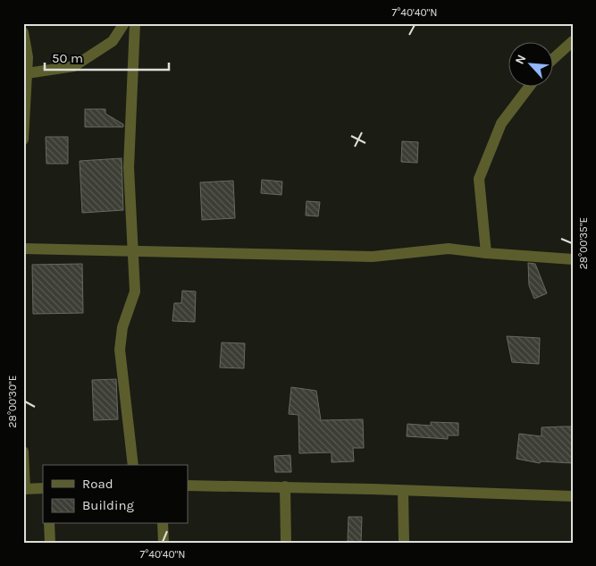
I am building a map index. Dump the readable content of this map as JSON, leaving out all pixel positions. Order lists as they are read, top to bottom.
{
  "legend": ["Road", "Building"],
  "scale_bar": "50 m",
  "north": "top left",
  "coordinates": ["7°40'40\"N", "28°00'35\"E", "28°00'30\"E"]
}
